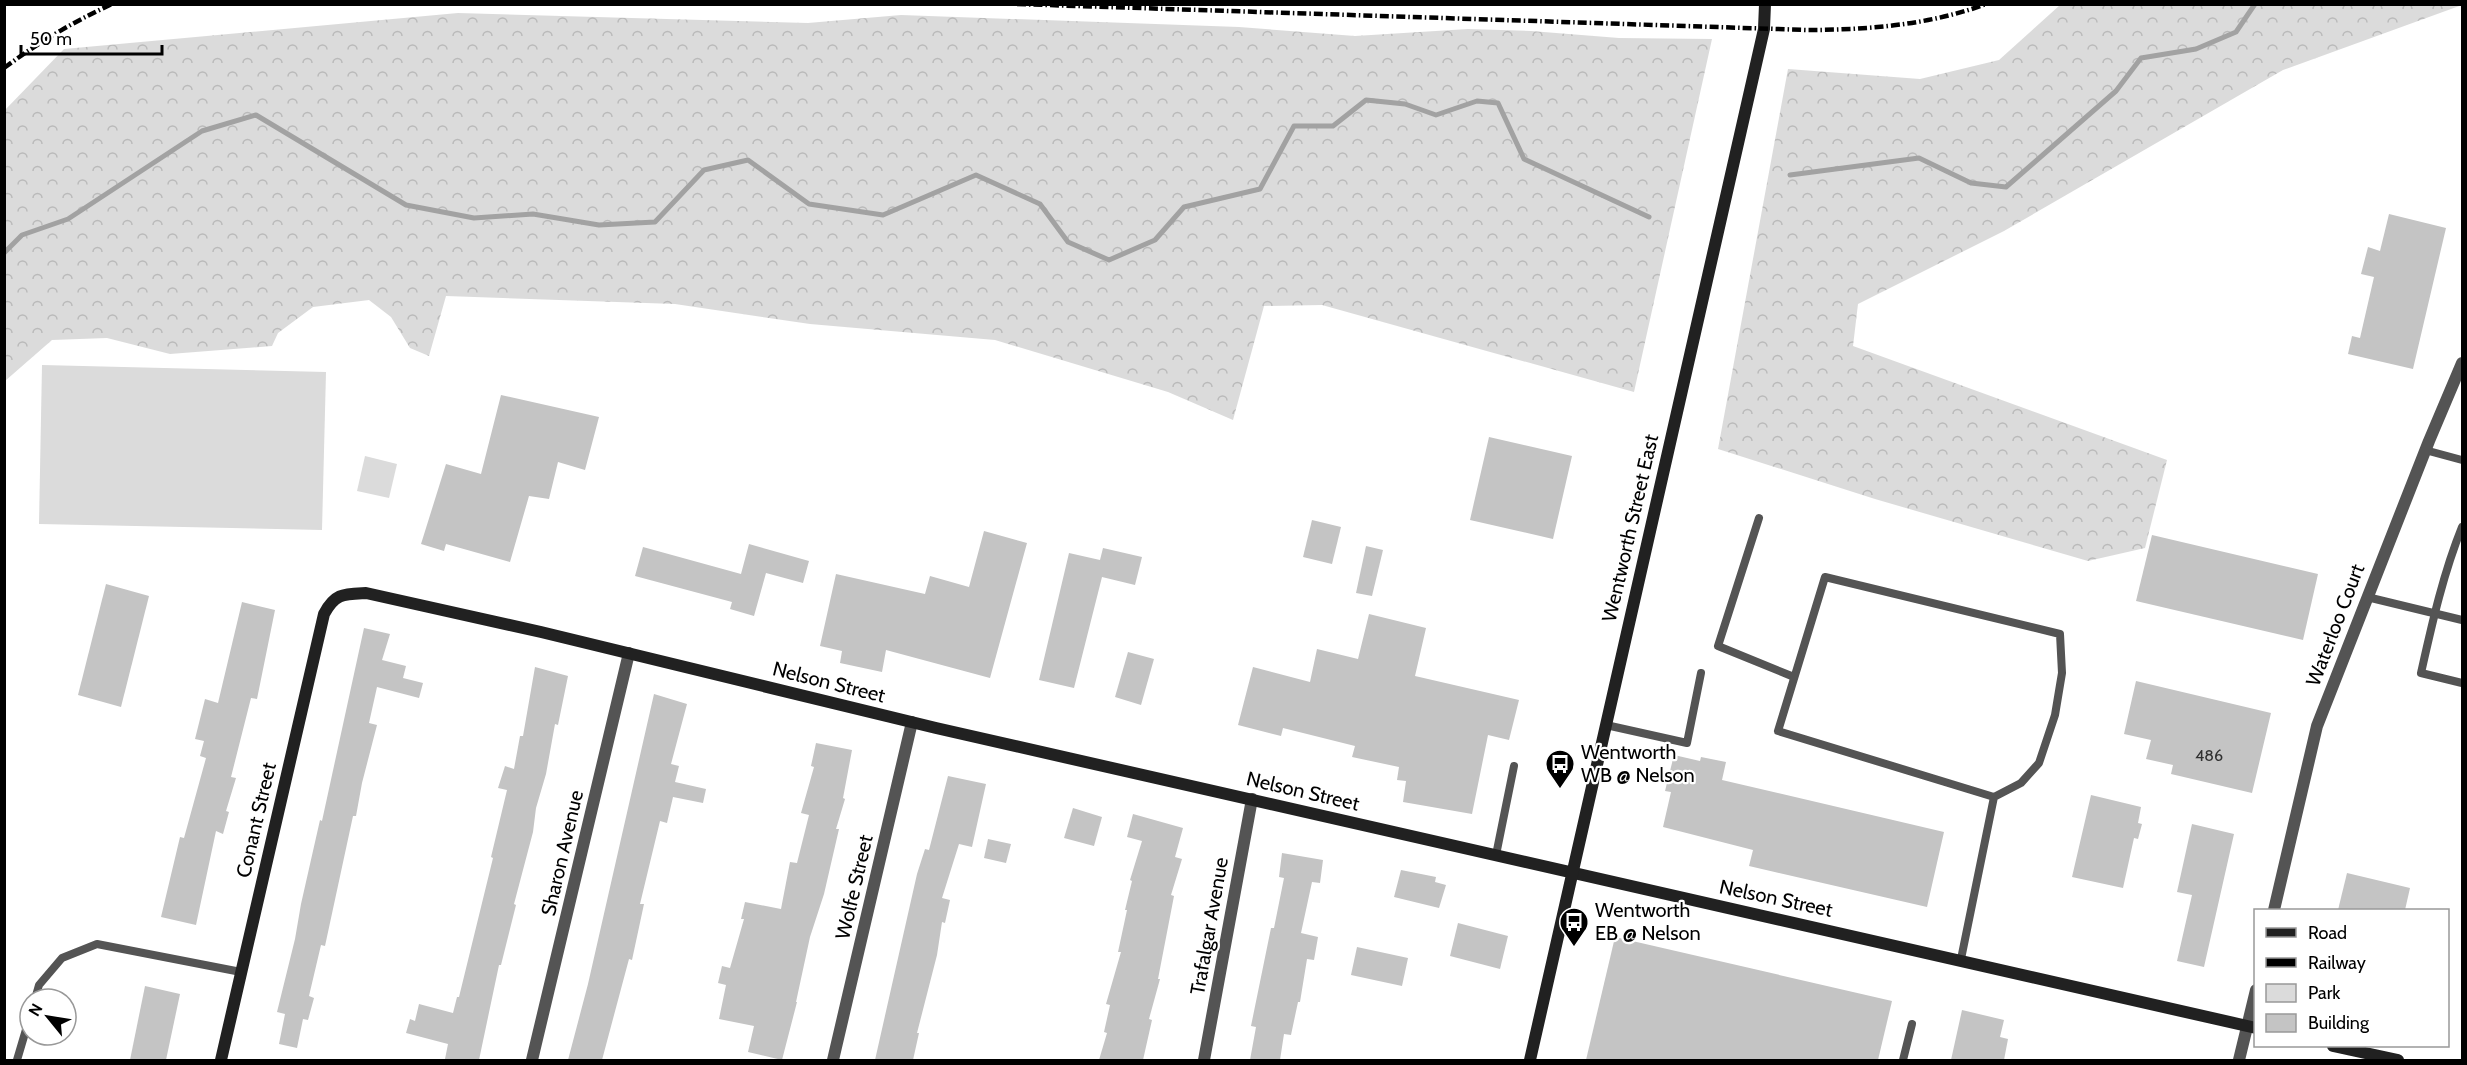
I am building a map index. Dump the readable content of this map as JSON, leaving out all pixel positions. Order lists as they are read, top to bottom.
{
  "streets": {
    "street": [
      "Wentworth Street East",
      "Waterloo Court",
      "Nelson Street",
      "Conant Street",
      "Sharon Avenue",
      "Wolfe Street",
      "Trafalgar Avenue"
    ]
  },
  "crossings": [
    ["Wentworth Street East", "Nelson Street"],
    ["Nelson Street", "Conant Street"],
    ["Nelson Street", "Sharon Avenue"],
    ["Nelson Street", "Wolfe Street"],
    ["Nelson Street", "Trafalgar Avenue"]
  ],
  "places": {
    "bus stop": ["Wentworth WB @ Nelson", "Wentworth EB @ Nelson"]
  },
  "house_numbers": ["486"],
  "legend": [
    "Road",
    "Railway",
    "Park",
    "Building"
  ],
  "scale_bar": "50 m",
  "north": "top left"
}
